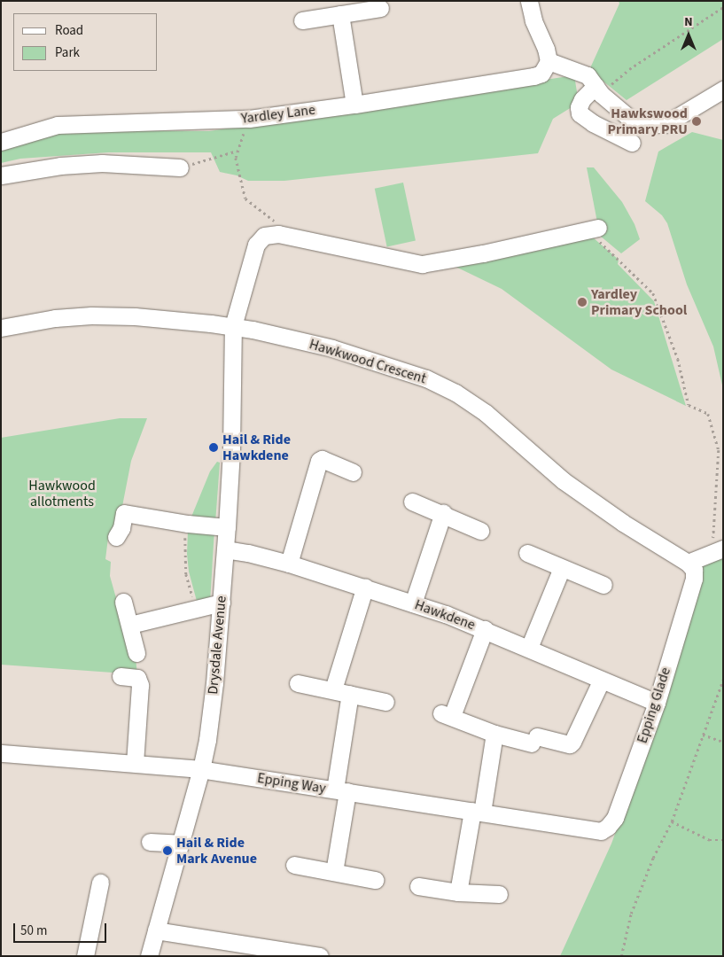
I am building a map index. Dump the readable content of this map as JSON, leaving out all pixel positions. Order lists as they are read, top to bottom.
{
  "streets": {
    "street": [
      "Yardley Lane",
      "Hawkwood Crescent",
      "Hawkdene",
      "Drysdale Avenue",
      "Epping Glade",
      "Epping Way"
    ]
  },
  "crossings": [
    ["Hawkwood Crescent", "Drysdale Avenue"],
    ["Hawkwood Crescent", "Epping Glade"],
    ["Hawkdene", "Drysdale Avenue"],
    ["Hawkdene", "Epping Glade"],
    ["Drysdale Avenue", "Epping Way"],
    ["Epping Glade", "Epping Way"]
  ],
  "parks": ["Hawkwood allotments"],
  "places": [
    "Hawkswood Primary PRU",
    "Yardley Primary School",
    "Hail & Ride Hawkdene",
    "Hail & Ride Mark Avenue"
  ],
  "legend": ["Road", "Park"],
  "scale_bar": "50 m",
  "north": "top"
}
